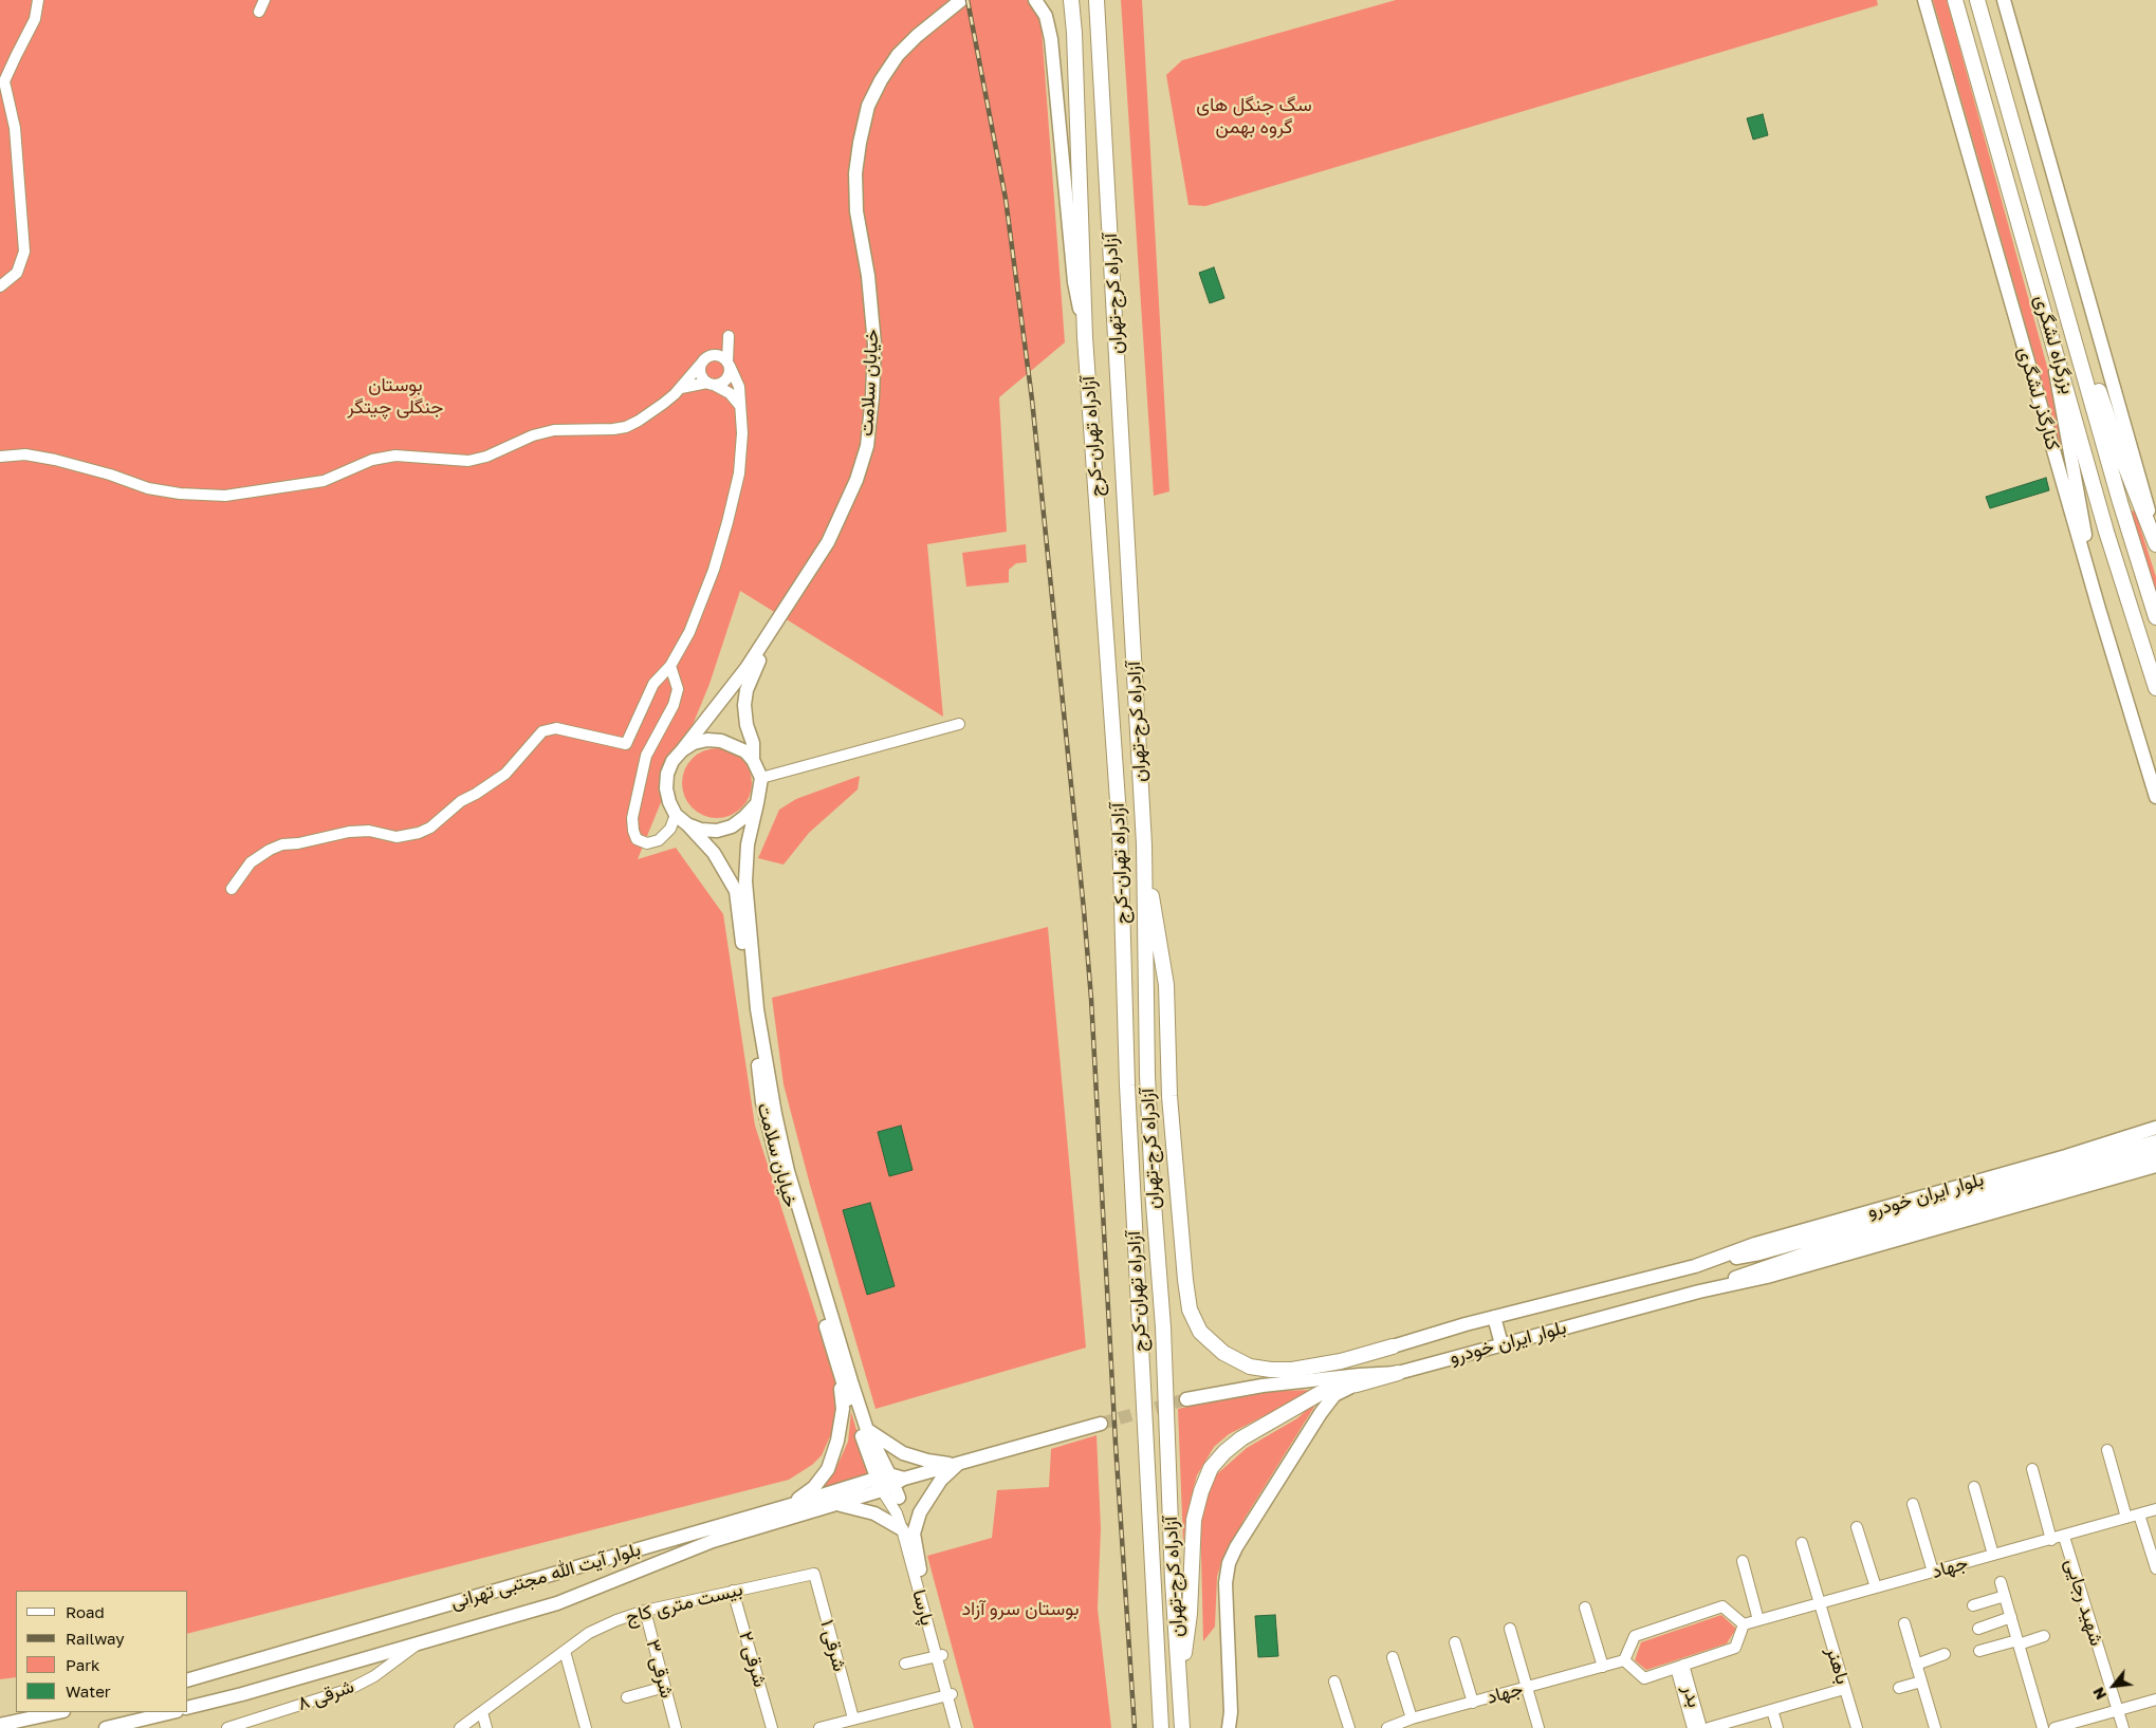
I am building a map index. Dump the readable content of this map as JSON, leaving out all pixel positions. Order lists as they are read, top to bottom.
{
  "streets": {
    "highway": ["آزادراه کرج-تهران", "بزرگراه لشگری", "آزادراه تهران-کرج"],
    "main road": [
      "خیابان سلامت",
      "کنارگذر لشگری",
      "بلوار ایران خودرو",
      "بلوار آیت الله مجتبی تهرانی"
    ],
    "street": [
      "جهاد",
      "شهید رجایی",
      "بیست متری کاج",
      "پارسا",
      "۱ شرقی",
      "۲ شرقی",
      "باهنر",
      "۳ شرقی",
      "۸ شرقی",
      "بدر"
    ]
  },
  "crossings": [
    ["خیابان سلامت", "بلوار آیت الله مجتبی تهرانی"],
    ["خیابان سلامت", "پارسا"],
    ["جهاد", "شهید رجایی"],
    ["جهاد", "باهنر"],
    ["بلوار آیت الله مجتبی تهرانی", "پارسا"],
    ["بلوار آیت الله مجتبی تهرانی", "۸ شرقی"],
    ["بیست متری کاج", "۱ شرقی"],
    ["بیست متری کاج", "۲ شرقی"],
    ["بیست متری کاج", "۳ شرقی"]
  ],
  "parks": ["سگ جنگل های گروه بهمن", "بوستان جنگلی چیتگر", "بوستان سرو آزاد"],
  "legend": [
    "Road",
    "Railway",
    "Park",
    "Water"
  ],
  "north": "bottom left"
}
